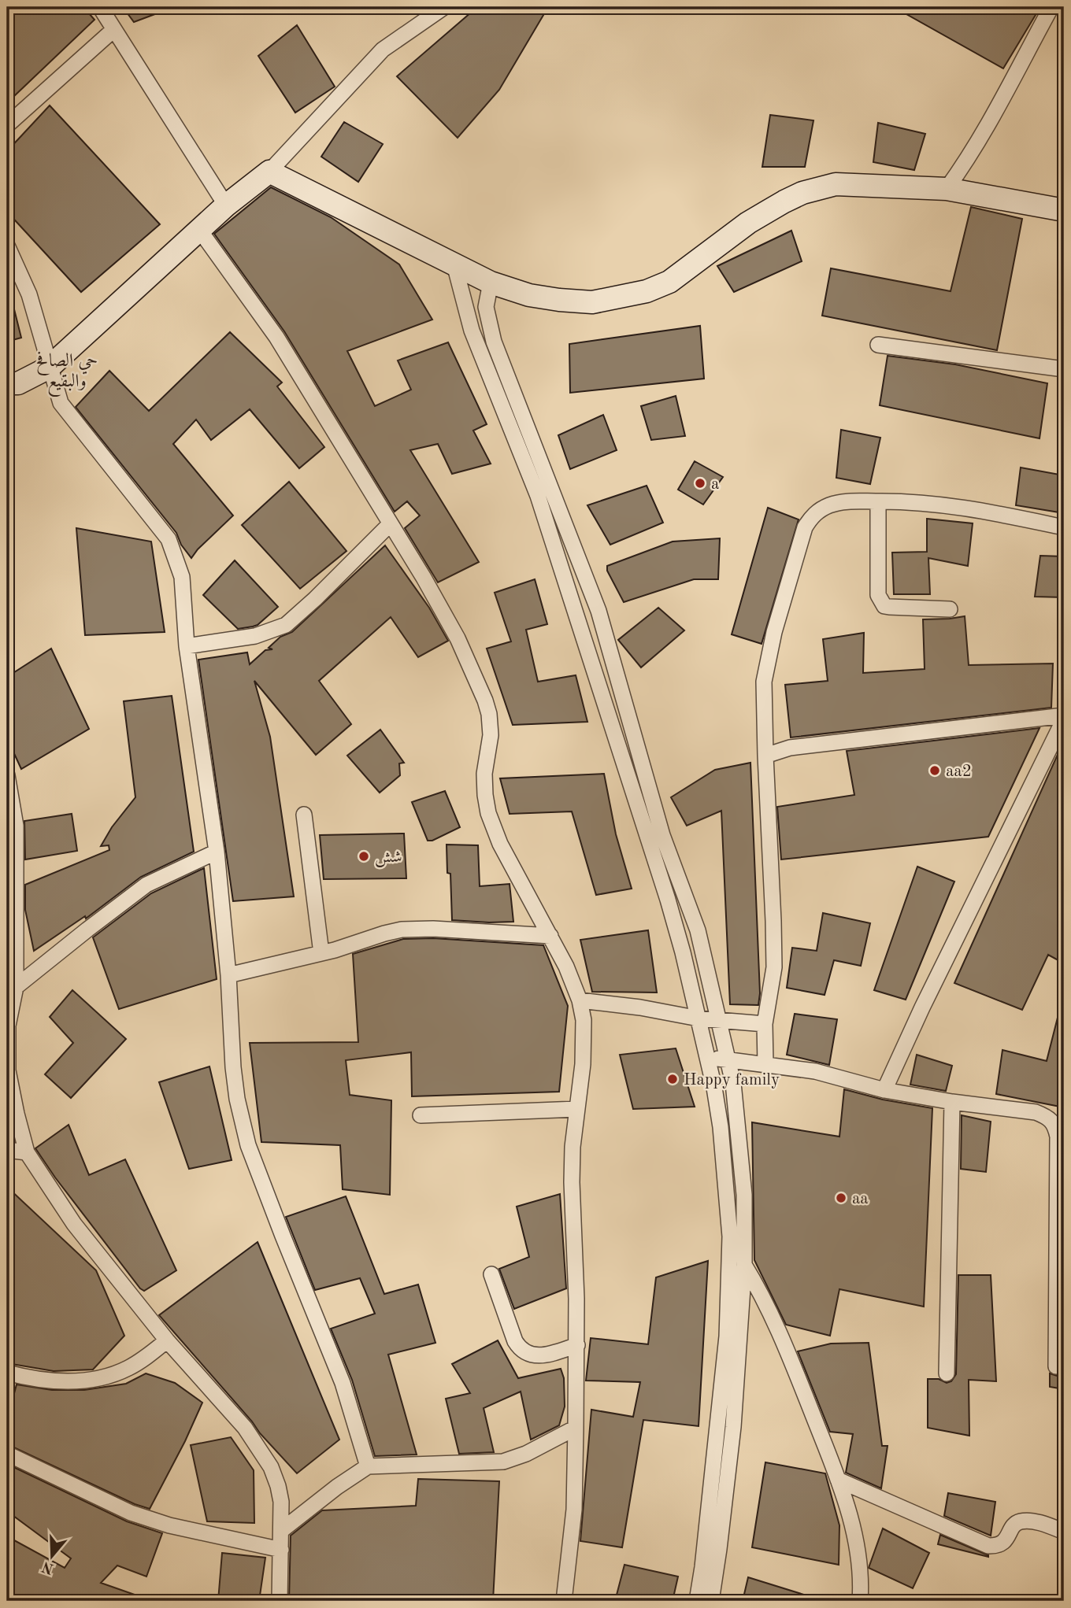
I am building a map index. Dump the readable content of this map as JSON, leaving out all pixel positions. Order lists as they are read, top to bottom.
{
  "districts": ["حي الصافح والبقيع"],
  "places": [
    "a",
    "aa2",
    "شش",
    "Happy family",
    "aa"
  ],
  "north": "bottom"
}
